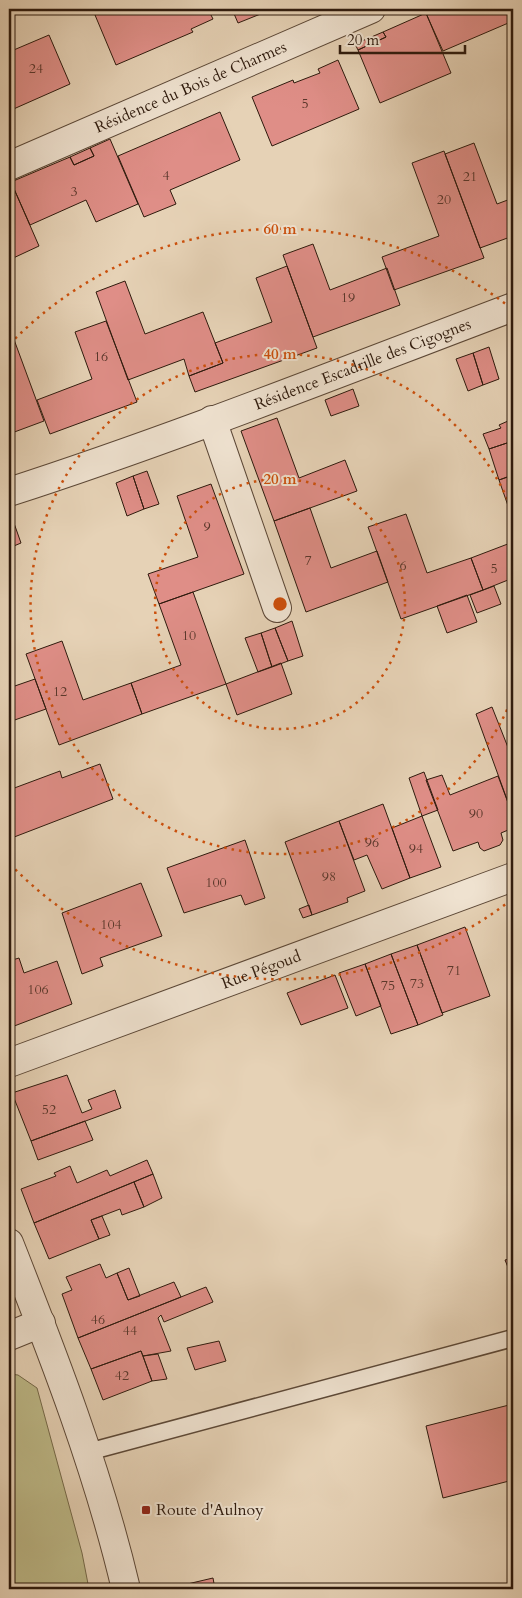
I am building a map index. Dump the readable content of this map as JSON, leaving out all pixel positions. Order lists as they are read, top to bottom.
{
  "streets": {
    "street": ["Résidence du Bois de Charmes", "Résidence Escadrille des Cigognes", "Rue Pégoud"]
  },
  "places": {
    "transit": ["Route d'Aulnoy"]
  },
  "house_numbers": [
    "24",
    "5",
    "4",
    "21",
    "3",
    "20",
    "19",
    "16",
    "9",
    "7",
    "6",
    "5",
    "10",
    "12",
    "90",
    "96",
    "94",
    "98",
    "100",
    "104",
    "71",
    "73",
    "75",
    "106",
    "52",
    "46",
    "44",
    "42"
  ],
  "scale_bar": "20 m",
  "rings": ["60 m", "40 m", "20 m"]
}
